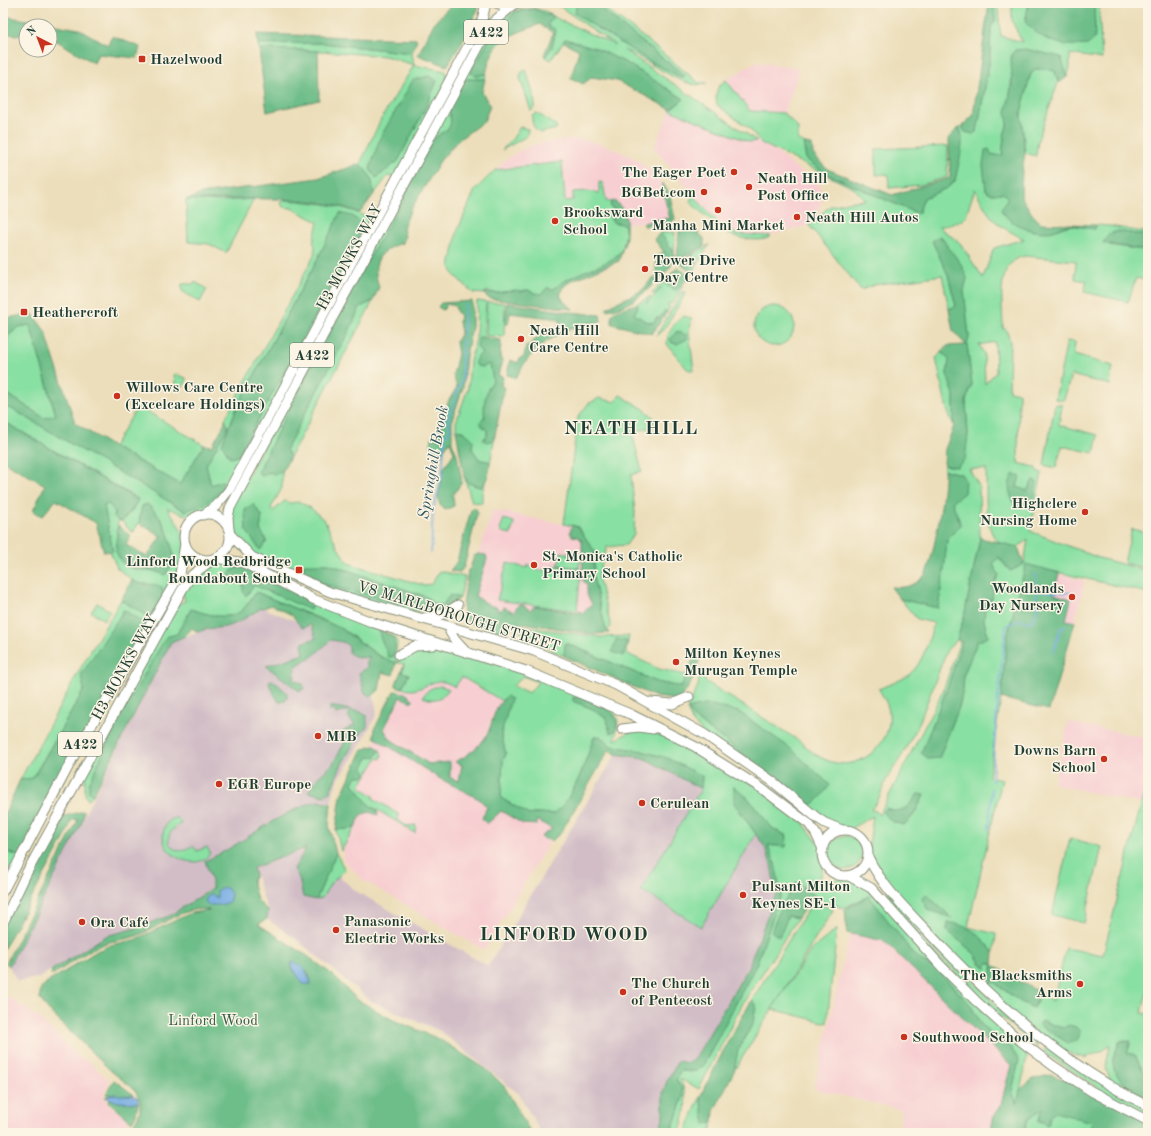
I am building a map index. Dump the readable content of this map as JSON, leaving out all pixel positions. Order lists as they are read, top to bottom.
{
  "streets": {
    "main road": ["A422", "H3 MONKS WAY", "V8 MARLBOROUGH STREET"]
  },
  "crossings": [
    ["A422", "H3 MONKS WAY"],
    ["A422", "V8 MARLBOROUGH STREET"],
    ["H3 MONKS WAY", "V8 MARLBOROUGH STREET"]
  ],
  "districts": ["NEATH HILL", "LINFORD WOOD"],
  "water": ["Springhill Brook"],
  "parks": ["Linford Wood"],
  "places": {
    "transit": ["Hazelwood", "Heathercroft", "Linford Wood Redbridge Roundabout South"],
    "other": [
      "The Eager Poet",
      "Neath Hill Post Office",
      "BGBet.com",
      "Manha Mini Market",
      "Neath Hill Autos",
      "Brooksward School",
      "Tower Drive Day Centre",
      "Neath Hill Care Centre",
      "Willows Care Centre (Excelcare Holdings)",
      "Highclere Nursing Home",
      "St. Monica's Catholic Primary School",
      "Woodlands Day Nursery",
      "Milton Keynes Murugan Temple",
      "MIB",
      "Downs Barn School",
      "EGR Europe",
      "Cerulean",
      "Pulsant Milton Keynes SE-1",
      "Ora Café",
      "Panasonic Electric Works",
      "The Blacksmiths Arms",
      "The Church of Pentecost",
      "Southwood School"
    ]
  },
  "north": "top left"
}
